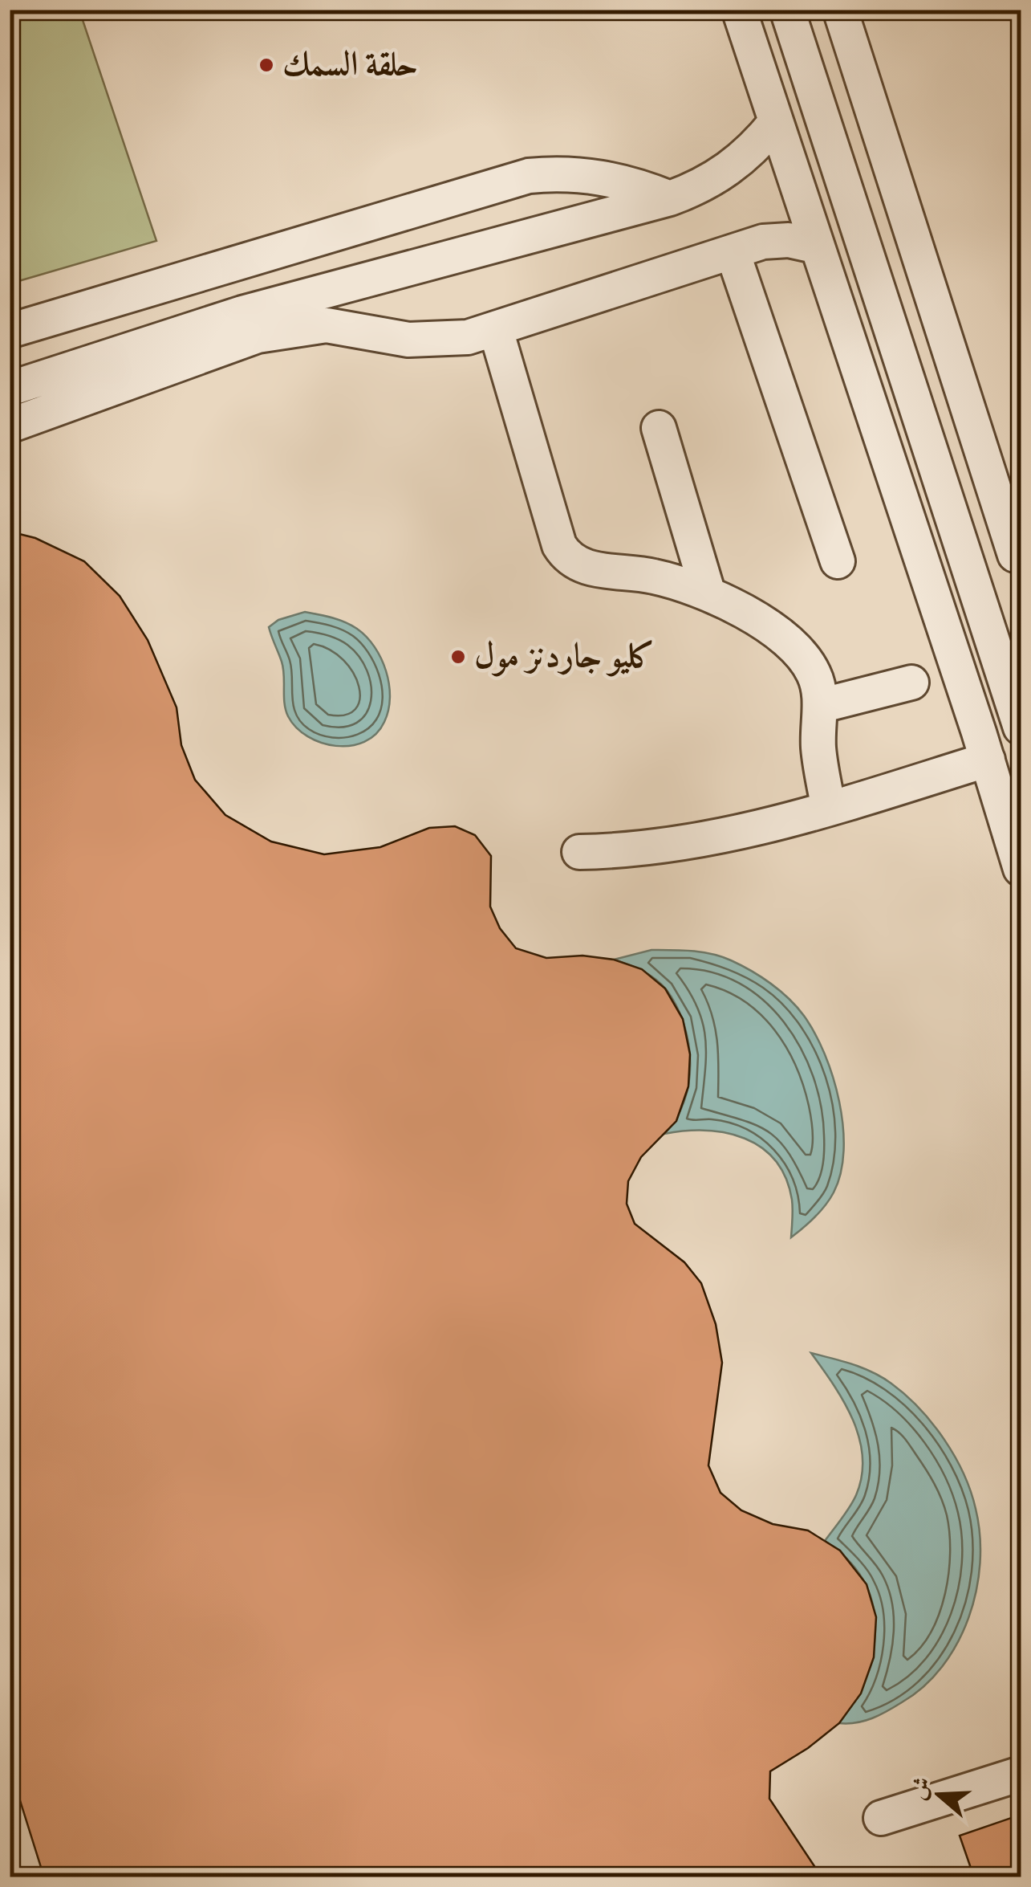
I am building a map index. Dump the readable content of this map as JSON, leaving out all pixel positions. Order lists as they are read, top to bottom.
{
  "places": ["حلقة السمك", "كليو جاردنز مول"],
  "north": "left"
}
